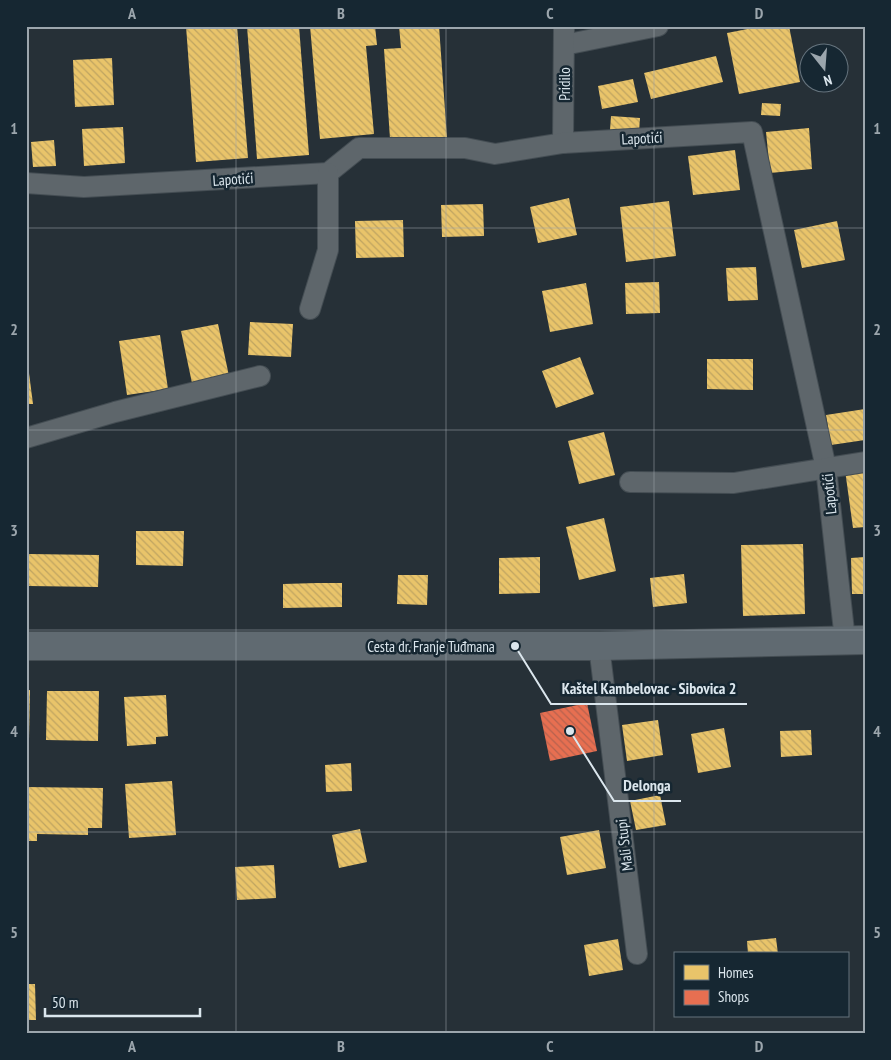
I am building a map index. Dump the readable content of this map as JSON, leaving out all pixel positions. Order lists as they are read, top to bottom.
{
  "streets": {
    "main road": ["Cesta dr. Franje Tuđmana"],
    "street": ["Pridilo", "Lapotići", "Mali Stupi"]
  },
  "crossings": [
    ["Pridilo", "Lapotići"],
    ["Lapotići", "Cesta dr. Franje Tuđmana"],
    ["Cesta dr. Franje Tuđmana", "Mali Stupi"]
  ],
  "places": ["Kaštel Kambelovac - Sibovica 2", "Delonga"],
  "legend": ["Homes", "Shops"],
  "scale_bar": "50 m",
  "north": "bottom",
  "grid": {
    "columns": [
      "A",
      "B",
      "C",
      "D"
    ],
    "rows": [
      "1",
      "2",
      "3",
      "4",
      "5"
    ]
  }
}
